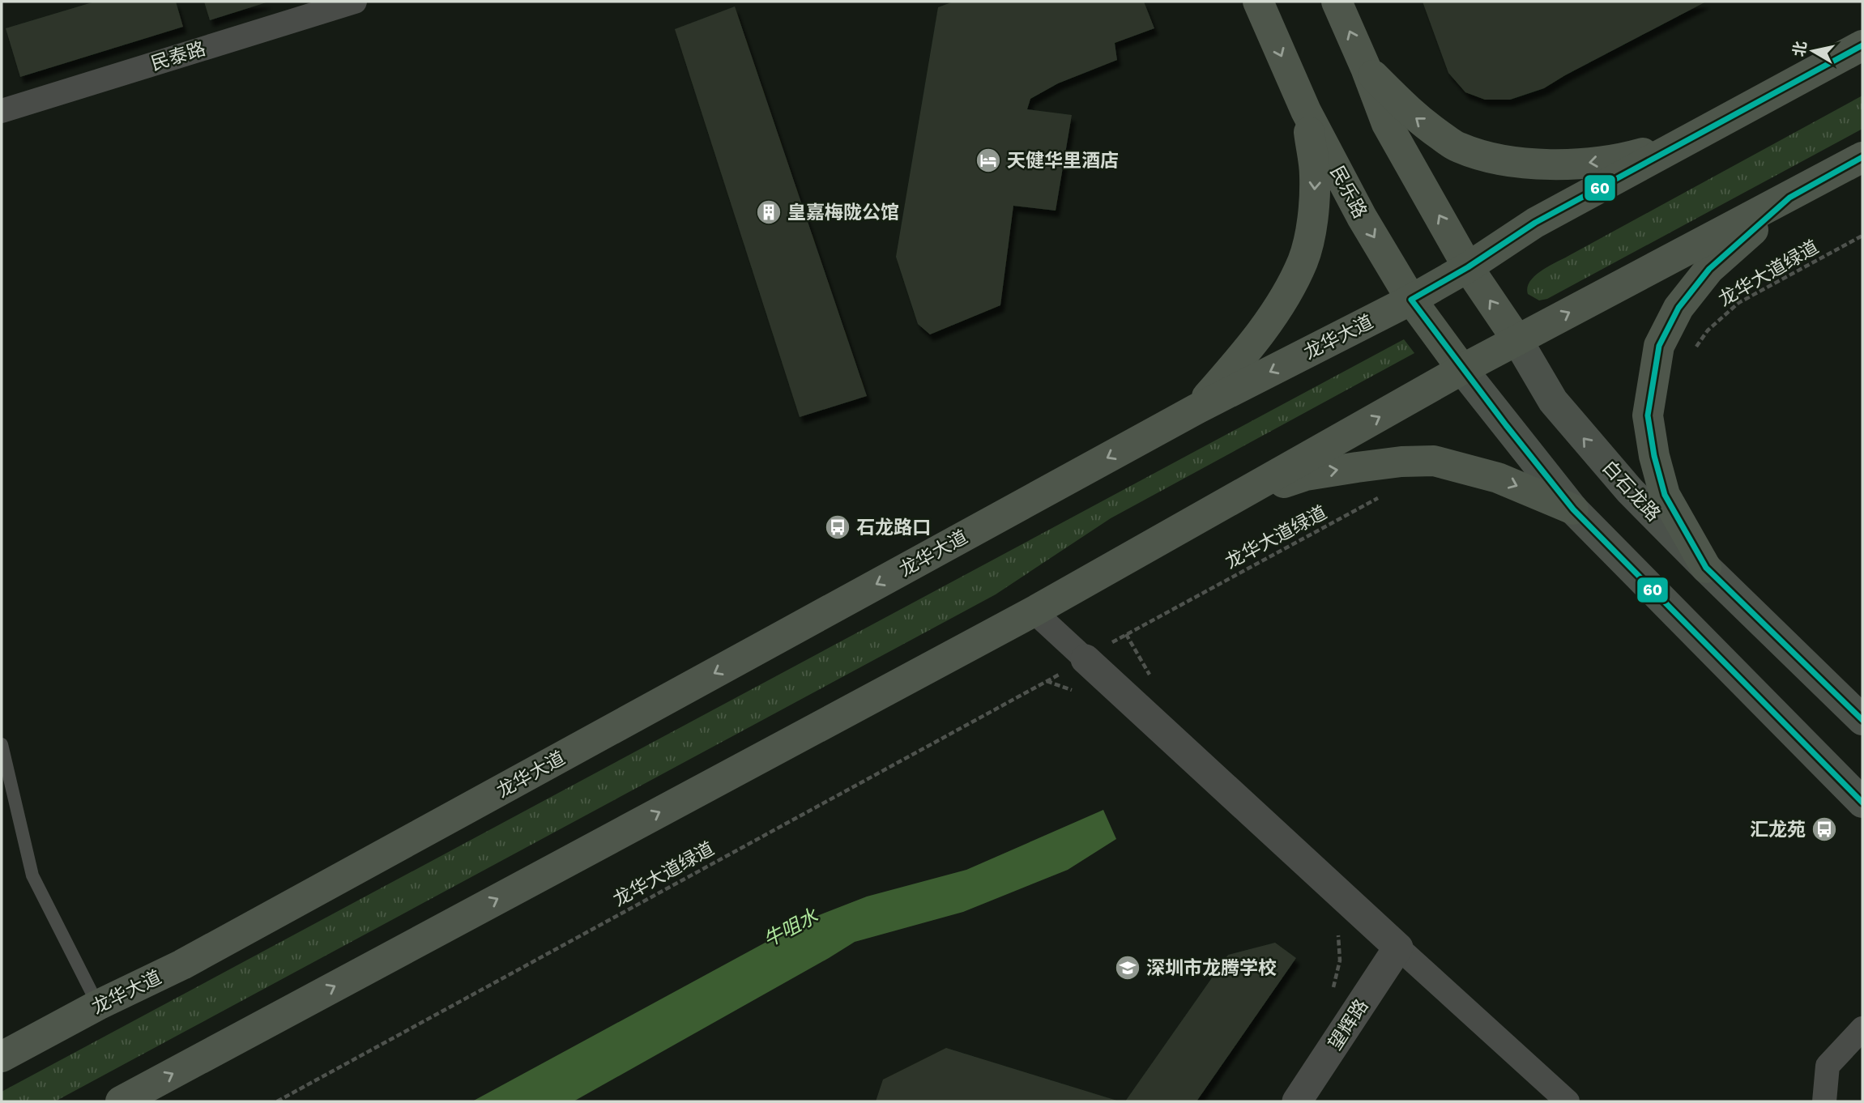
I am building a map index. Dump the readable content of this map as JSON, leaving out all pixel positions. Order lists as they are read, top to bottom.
{
  "streets": {
    "main road": ["民乐路", "龙华大道", "白石龙路"],
    "street": ["民泰路", "望辉路"],
    "path": ["龙华大道绿道"]
  },
  "crossings": [
    ["民乐路", "龙华大道"]
  ],
  "water": ["牛咀水"],
  "places": {
    "hotel": ["天健华里酒店"],
    "building": ["皇嘉梅陇公馆"],
    "bus stop": ["石龙路口", "汇龙苑"],
    "school or university": ["深圳市龙腾学校"]
  },
  "lines": ["transit line 60"],
  "north": "left"
}
